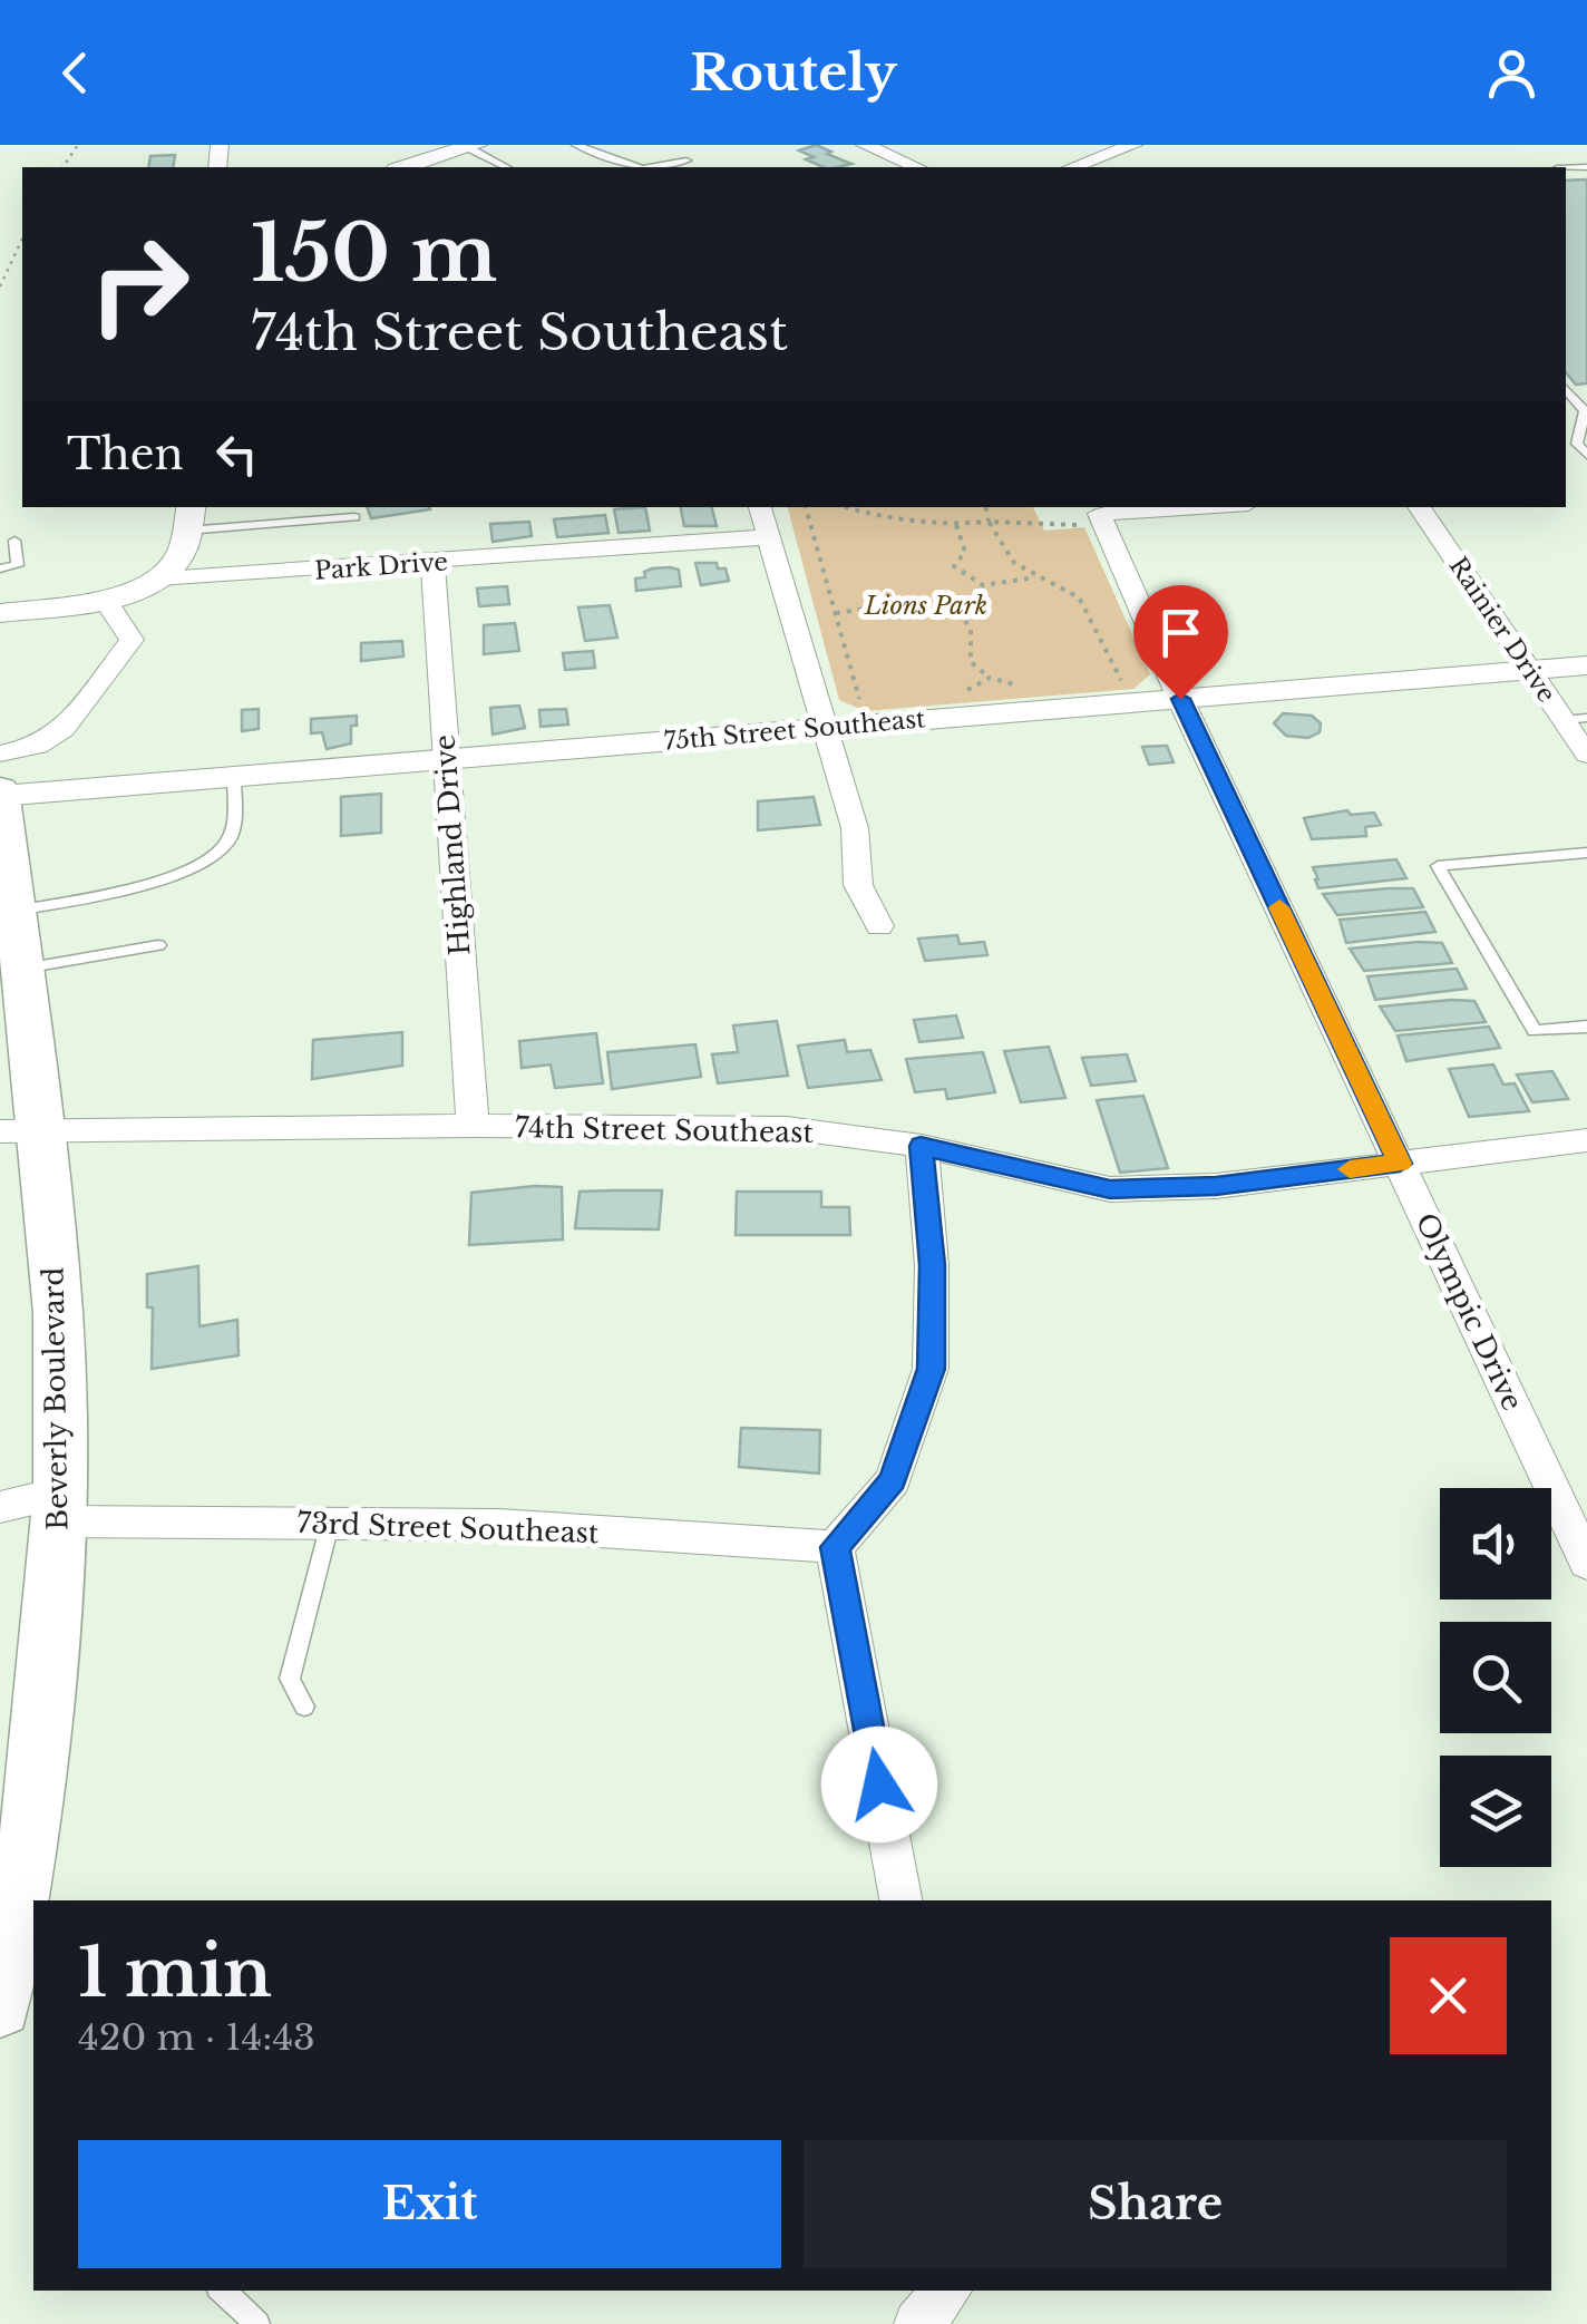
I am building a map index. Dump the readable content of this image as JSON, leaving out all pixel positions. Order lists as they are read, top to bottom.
{
  "streets": {
    "main road": ["Beverly Boulevard"],
    "street": [
      "Park Drive",
      "Rainier Drive",
      "75th Street Southeast",
      "Highland Drive",
      "74th Street Southeast",
      "Olympic Drive",
      "73rd Street Southeast"
    ]
  },
  "crossings": [
    ["Park Drive", "Highland Drive"],
    ["Rainier Drive", "75th Street Southeast"],
    ["75th Street Southeast", "Highland Drive"],
    ["75th Street Southeast", "Olympic Drive"],
    ["75th Street Southeast", "Beverly Boulevard"],
    ["Highland Drive", "74th Street Southeast"],
    ["74th Street Southeast", "Olympic Drive"],
    ["74th Street Southeast", "Beverly Boulevard"],
    ["Beverly Boulevard", "73rd Street Southeast"]
  ],
  "parks": ["Lions Park"],
  "page": {
    "header": "Routely",
    "turn": ["150 m", "74th Street Southeast"],
    "then": "Then",
    "heading": ["1 min", "420 m · 14:43"],
    "buttons": ["Exit", "Share"]
  }
}
